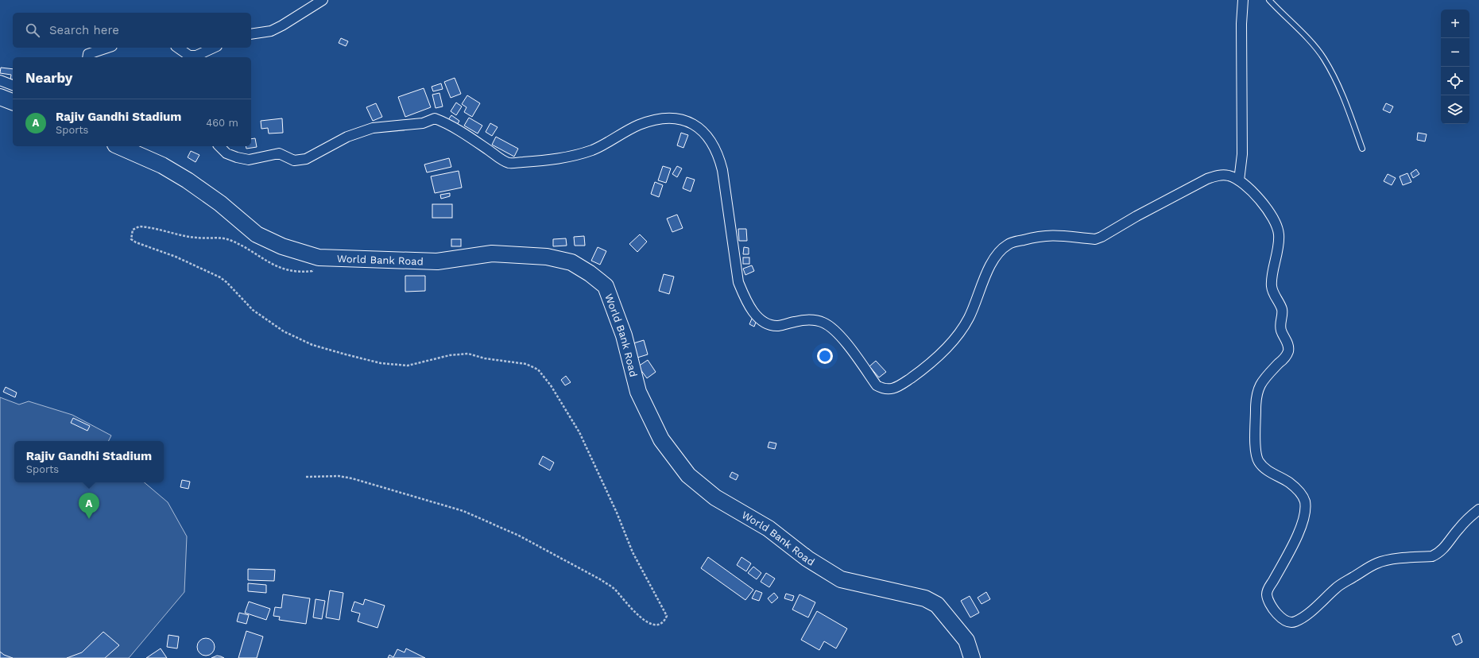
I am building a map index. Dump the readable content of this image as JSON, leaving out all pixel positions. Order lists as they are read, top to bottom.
{
  "streets": {
    "main road": ["World Bank Road"]
  },
  "page": {
    "map_buttons": ["+", "−"],
    "search": "Search here",
    "heading": "Nearby",
    "list": [
      {
        "mark": "A",
        "name": "Rajiv Gandhi Stadium",
        "note": "Sports",
        "value": "460 m"
      }
    ],
    "popup": ["Rajiv Gandhi Stadium", "Sports"],
    "pins": "A"
  }
}
